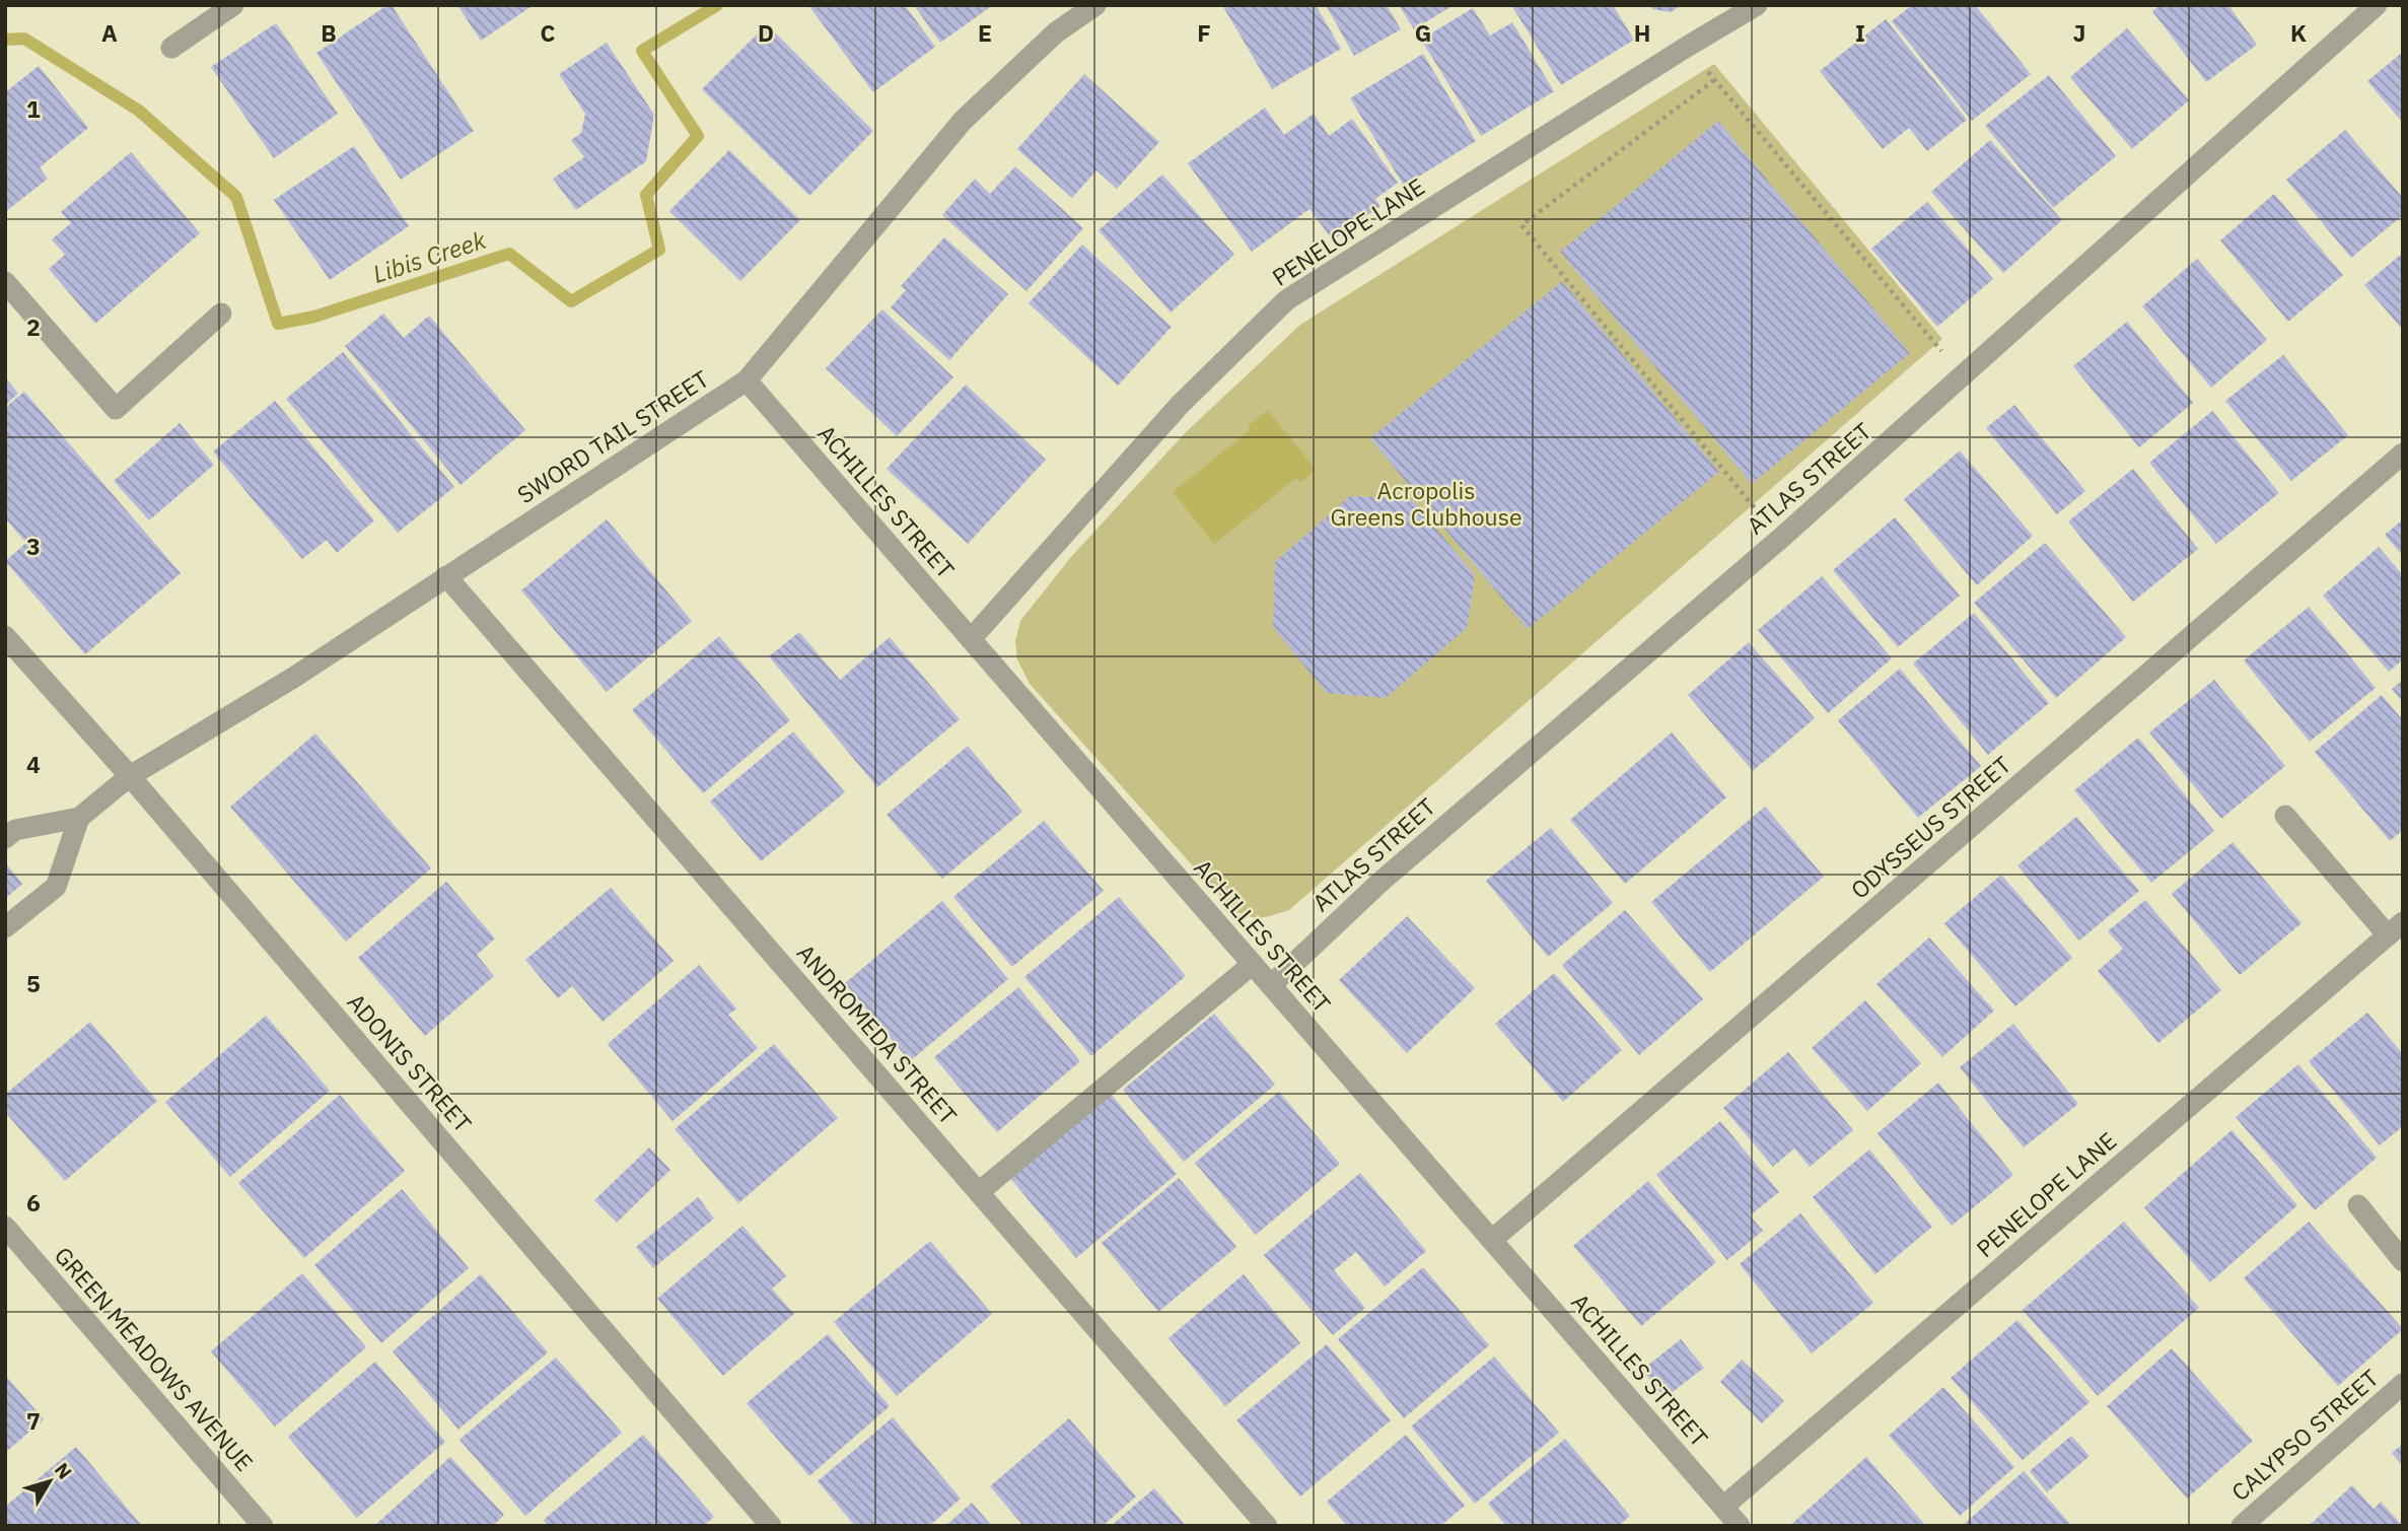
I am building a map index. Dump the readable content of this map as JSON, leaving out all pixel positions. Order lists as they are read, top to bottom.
{
  "streets": {
    "street": [
      "PENELOPE LANE",
      "SWORD TAIL STREET",
      "ATLAS STREET",
      "ACHILLES STREET",
      "ODYSSEUS STREET",
      "ANDROMEDA STREET",
      "ADONIS STREET",
      "GREEN MEADOWS AVENUE",
      "CALYPSO STREET"
    ]
  },
  "crossings": [
    ["PENELOPE LANE", "ACHILLES STREET"],
    ["SWORD TAIL STREET", "ACHILLES STREET"],
    ["SWORD TAIL STREET", "ANDROMEDA STREET"],
    ["SWORD TAIL STREET", "ADONIS STREET"],
    ["ATLAS STREET", "ACHILLES STREET"],
    ["ACHILLES STREET", "ODYSSEUS STREET"]
  ],
  "water": ["Libis Creek"],
  "parks": ["Acropolis Greens Clubhouse"],
  "north": "top right",
  "grid": {
    "columns": [
      "A",
      "B",
      "C",
      "D",
      "E",
      "F",
      "G",
      "H",
      "I",
      "J",
      "K"
    ],
    "rows": [
      "1",
      "2",
      "3",
      "4",
      "5",
      "6",
      "7"
    ]
  }
}
